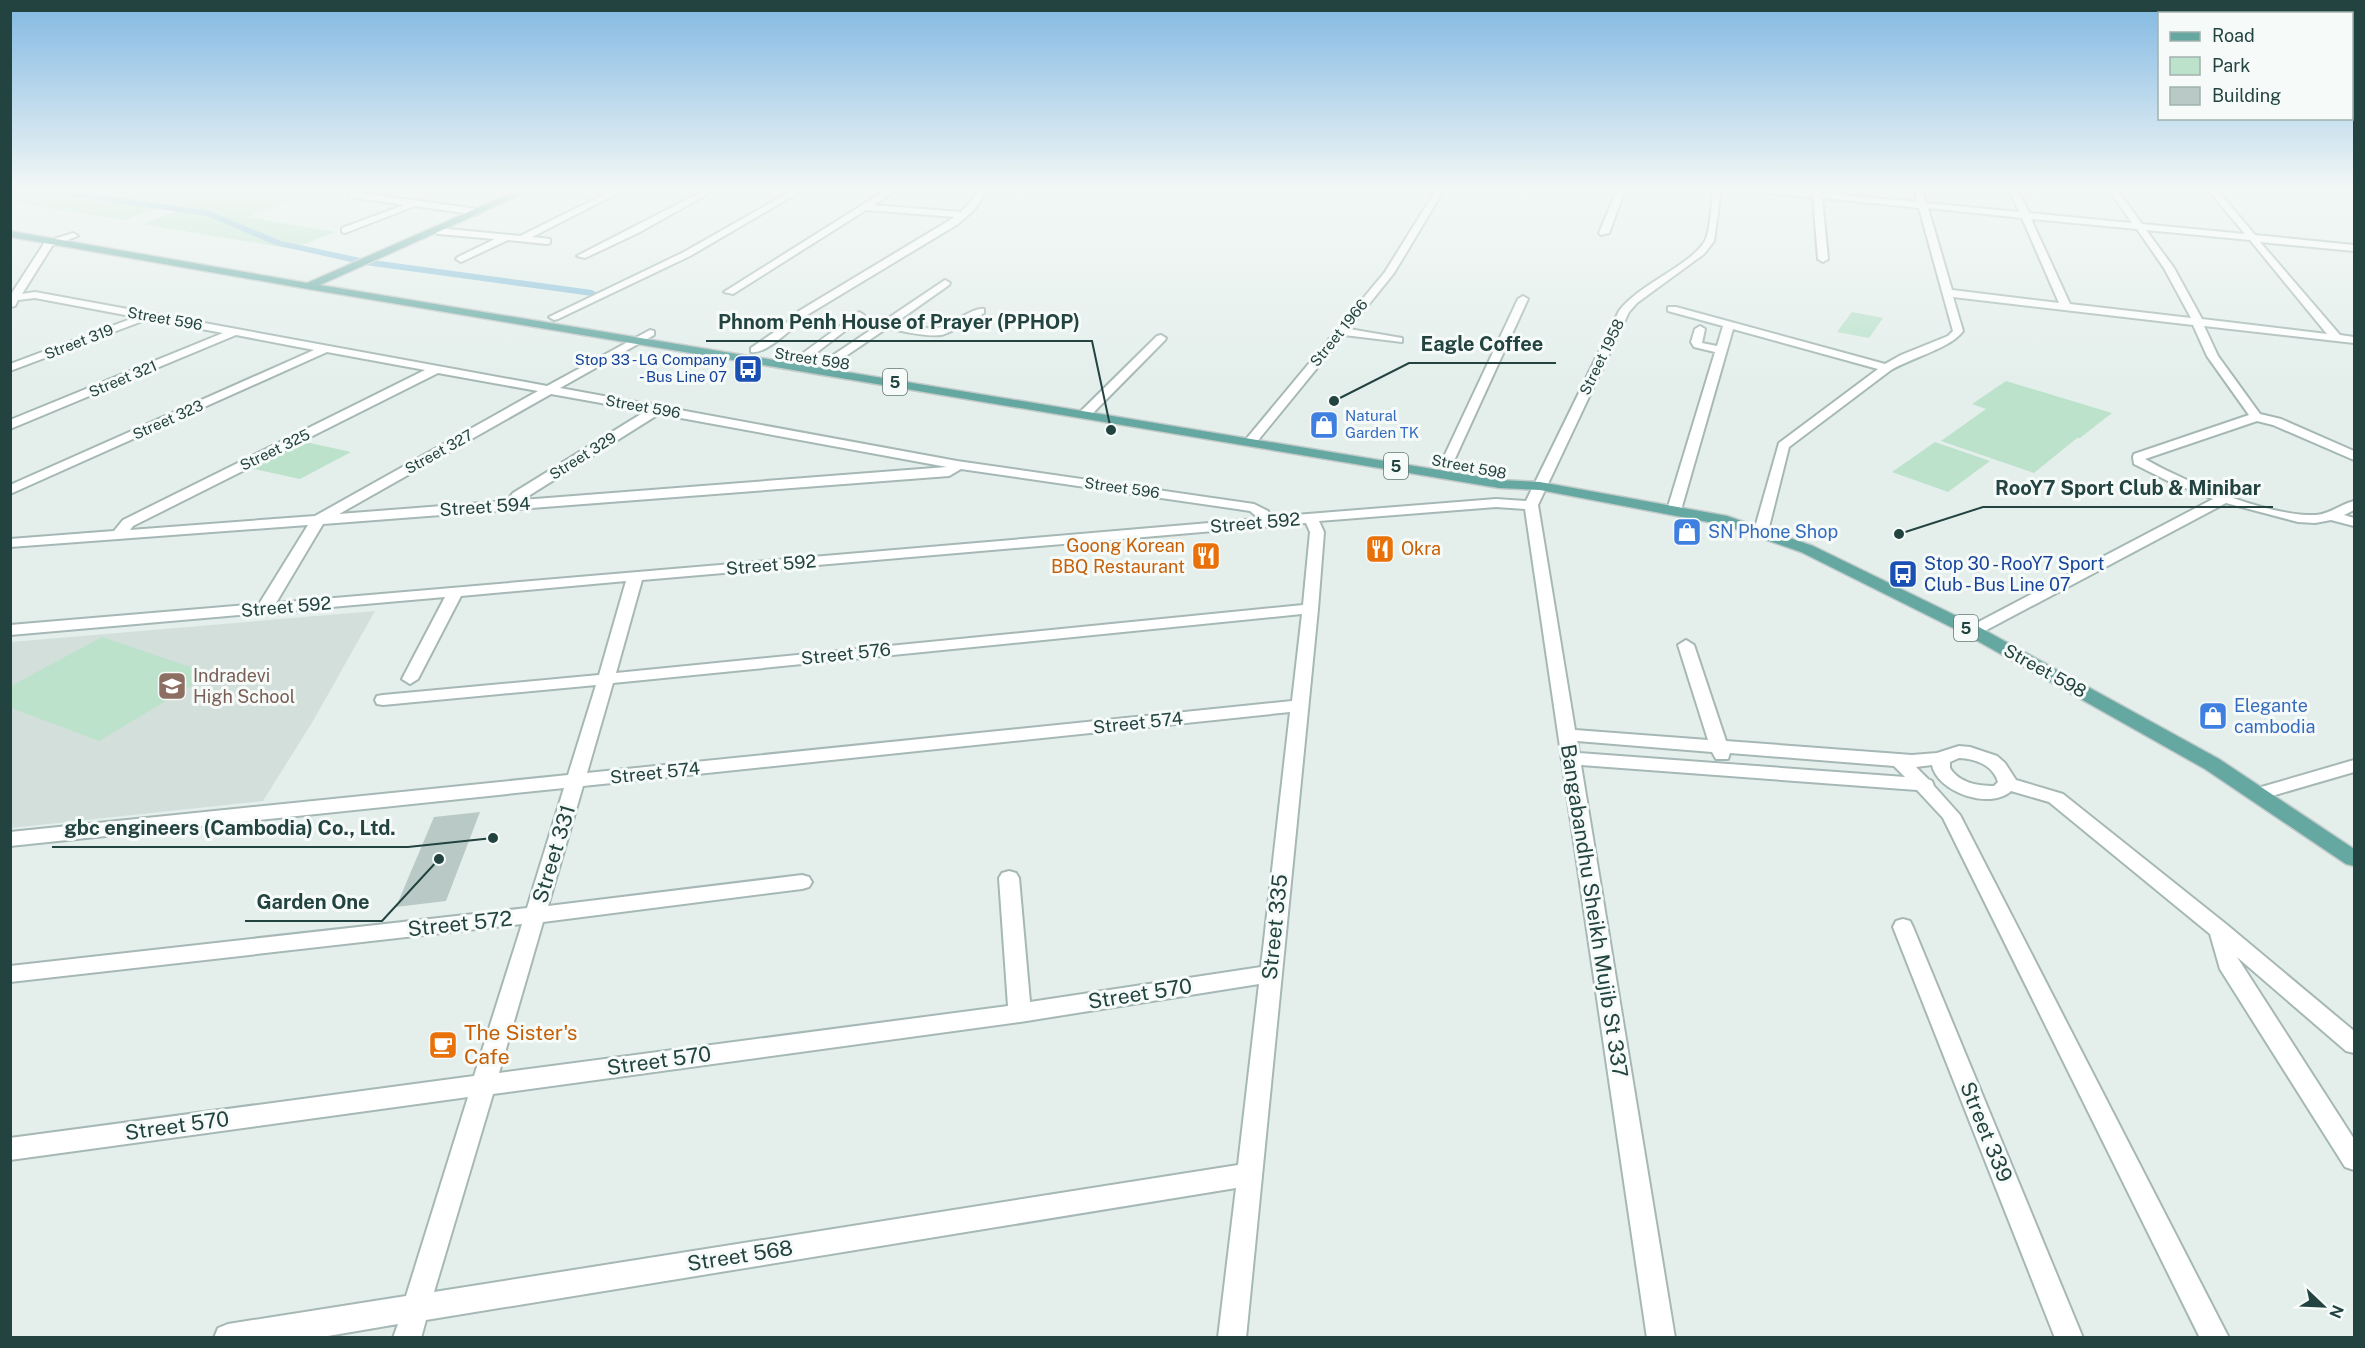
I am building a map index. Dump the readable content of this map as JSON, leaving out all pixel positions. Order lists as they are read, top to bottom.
{
  "streets": {
    "main road": ["Street 598", "5"],
    "street": [
      "Street 596",
      "Street 1966",
      "Street 319",
      "Street 1958",
      "Street 321",
      "Street 323",
      "Street 325",
      "Street 327",
      "Street 329",
      "Street 594",
      "Street 592",
      "Street 576",
      "Street 574",
      "Street 331",
      "Bangabandhu Sheikh Mujib St 337",
      "Street 572",
      "Street 335",
      "Street 570",
      "Street 339",
      "Street 568"
    ]
  },
  "crossings": [
    ["Street 596", "Street 319"],
    ["Street 596", "Street 321"],
    ["Street 596", "Street 323"],
    ["Street 596", "Street 325"],
    ["Street 596", "Street 327"],
    ["Street 596", "Street 329"],
    ["Street 596", "Street 594"],
    ["Street 596", "Street 592"],
    ["Street 1966", "Street 598"],
    ["Street 1958", "Street 598"],
    ["Street 598", "Street 327"],
    ["Street 325", "Street 594"],
    ["Street 327", "Street 594"],
    ["Street 327", "Street 592"],
    ["Street 329", "Street 594"],
    ["Street 592", "Street 331"],
    ["Street 592", "Bangabandhu Sheikh Mujib St 337"],
    ["Street 592", "Street 335"],
    ["Street 576", "Street 331"],
    ["Street 576", "Street 335"],
    ["Street 574", "Street 331"],
    ["Street 574", "Street 335"],
    ["Street 331", "Street 572"],
    ["Street 331", "Street 570"],
    ["Street 331", "Street 568"],
    ["Street 335", "Street 570"],
    ["Street 335", "Street 568"]
  ],
  "places": {
    "bus stop": ["Stop 33 - LG Company - Bus Line 07", "Stop 30 - RooY7 Sport Club - Bus Line 07"],
    "other": [
      "Eagle Coffee",
      "Phnom Penh House of Prayer (PPHOP)",
      "RooY7 Sport Club & Minibar",
      "gbc engineers (Cambodia) Co., Ltd.",
      "Garden One"
    ],
    "shop": ["Natural Garden TK", "SN Phone Shop", "Elegante cambodia"],
    "restaurant": ["Okra", "Goong Korean BBQ Restaurant"],
    "school or university": ["Indradevi High School"],
    "cafe": ["The Sister's Cafe"]
  },
  "legend": ["Road", "Park", "Building"],
  "north": "bottom right"
}
